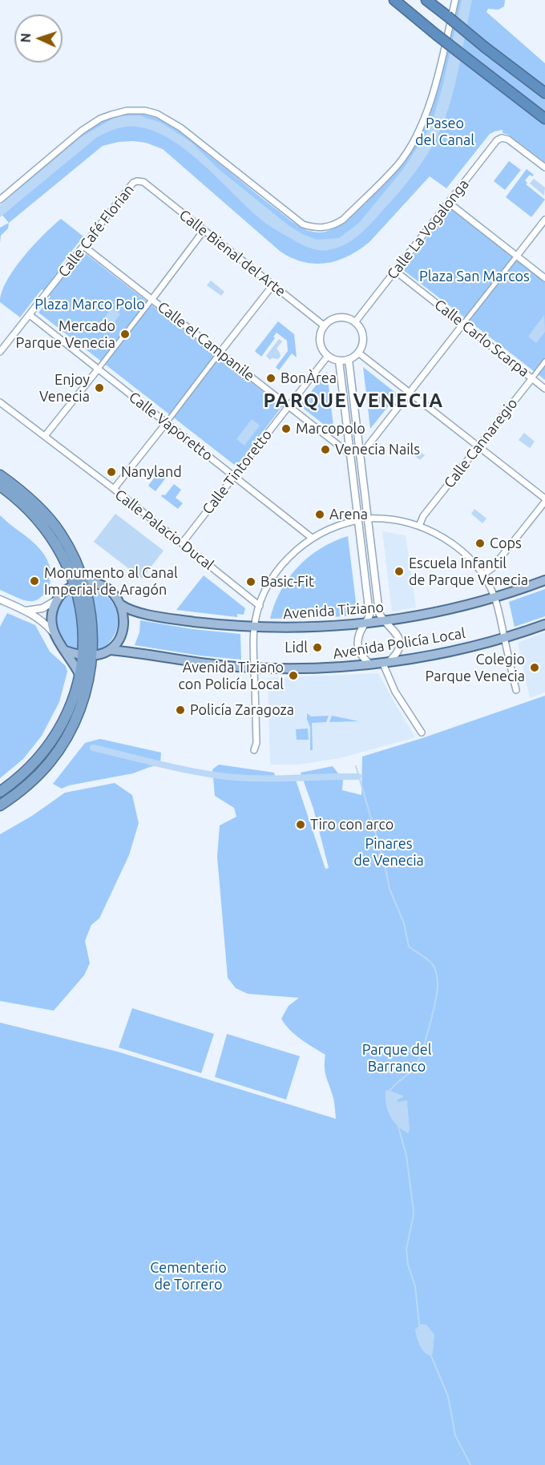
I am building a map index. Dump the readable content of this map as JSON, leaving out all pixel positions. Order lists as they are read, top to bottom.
{
  "streets": {
    "main road": ["Avenida Tiziano", "Avenida Policía Local"],
    "street": [
      "Calle La Vogalonga",
      "Calle Café Florian",
      "Calle Bienal del Arte",
      "Calle Carlo Scarpa",
      "Calle el Campanile",
      "Calle Vaporetto",
      "Calle Cannaregio",
      "Calle Tintoretto",
      "Calle Palacio Ducal"
    ]
  },
  "crossings": [
    ["Calle La Vogalonga", "Calle Bienal del Arte"],
    ["Calle La Vogalonga", "Calle Carlo Scarpa"],
    ["Calle La Vogalonga", "Calle Tintoretto"],
    ["Calle Café Florian", "Calle Bienal del Arte"],
    ["Calle Café Florian", "Calle el Campanile"],
    ["Calle Café Florian", "Calle Vaporetto"],
    ["Calle Bienal del Arte", "Calle Tintoretto"],
    ["Calle Carlo Scarpa", "Calle Cannaregio"],
    ["Calle el Campanile", "Calle Tintoretto"],
    ["Calle Vaporetto", "Calle Tintoretto"],
    ["Calle Tintoretto", "Calle Palacio Ducal"],
    ["Avenida Tiziano", "Avenida Policía Local"]
  ],
  "districts": ["PARQUE VENECIA"],
  "parks": [
    "Paseo del Canal",
    "Plaza San Marcos",
    "Plaza Marco Polo",
    "Pinares de Venecia",
    "Parque del Barranco",
    "Cementerio de Torrero"
  ],
  "places": [
    "Mercado Parque Venecia",
    "BonÀrea",
    "Enjoy Venecia",
    "Marcopolo",
    "Venecia Nails",
    "Nanyland",
    "Arena",
    "Cops",
    "Escuela Infantil de Parque Venecia",
    "Monumento al Canal Imperial de Aragón",
    "Basic-Fit",
    "Lidl",
    "Colegio Parque Venecia",
    "Avenida Tiziano con Policía Local",
    "Policía Zaragoza",
    "Tiro con arco"
  ],
  "north": "left"
}
